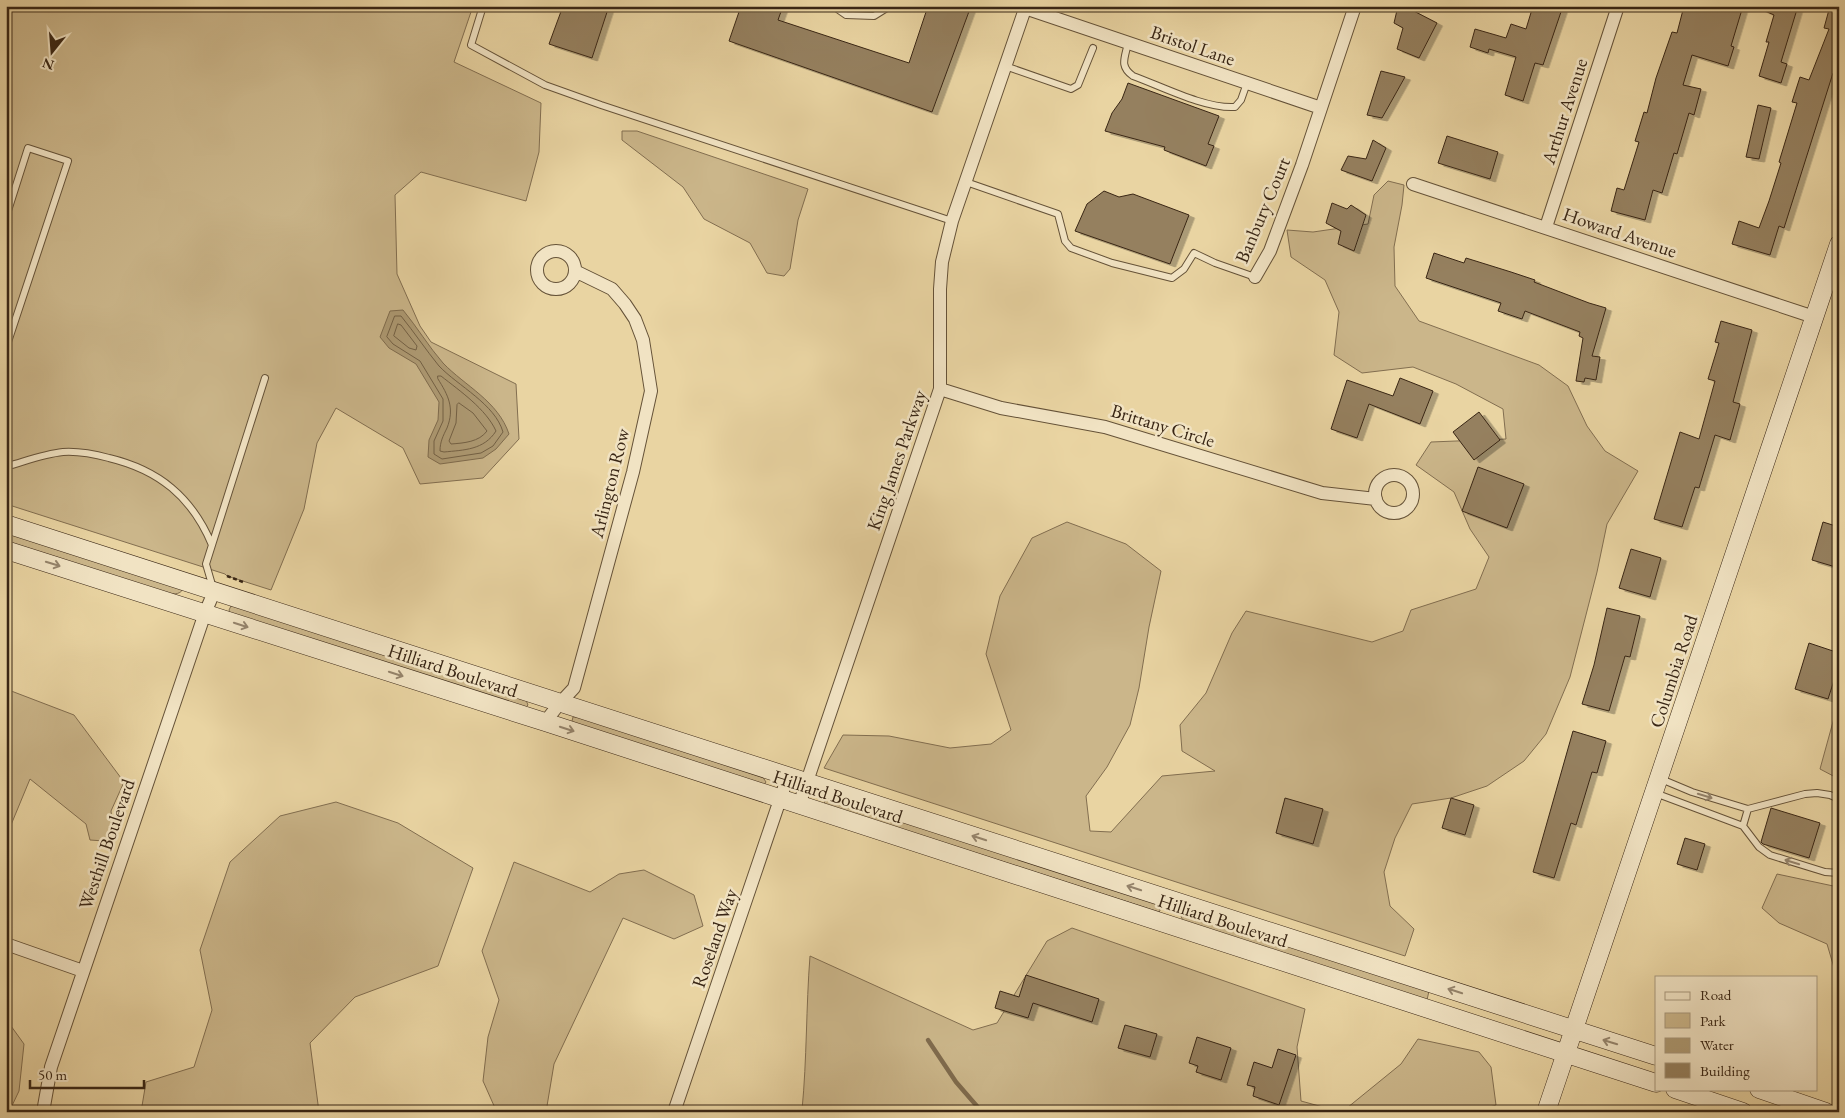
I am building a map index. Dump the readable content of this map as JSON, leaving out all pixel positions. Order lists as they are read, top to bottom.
{
  "streets": {
    "main road": ["Hilliard Boulevard", "Columbia Road"],
    "street": [
      "Bristol Lane",
      "Arthur Avenue",
      "Banbury Court",
      "Howard Avenue",
      "Brittany Circle",
      "King James Parkway",
      "Arlington Row",
      "Westhill Boulevard",
      "Roseland Way"
    ]
  },
  "crossings": [
    ["Bristol Lane", "Banbury Court"],
    ["Bristol Lane", "King James Parkway"],
    ["Arthur Avenue", "Howard Avenue"],
    ["Banbury Court", "King James Parkway"],
    ["Howard Avenue", "Columbia Road"],
    ["Brittany Circle", "King James Parkway"],
    ["King James Parkway", "Hilliard Boulevard"],
    ["Arlington Row", "Hilliard Boulevard"],
    ["Hilliard Boulevard", "Columbia Road"],
    ["Hilliard Boulevard", "Westhill Boulevard"],
    ["Hilliard Boulevard", "Roseland Way"]
  ],
  "legend": [
    "Road",
    "Park",
    "Water",
    "Building"
  ],
  "scale_bar": "50 m",
  "north": "bottom"
}
